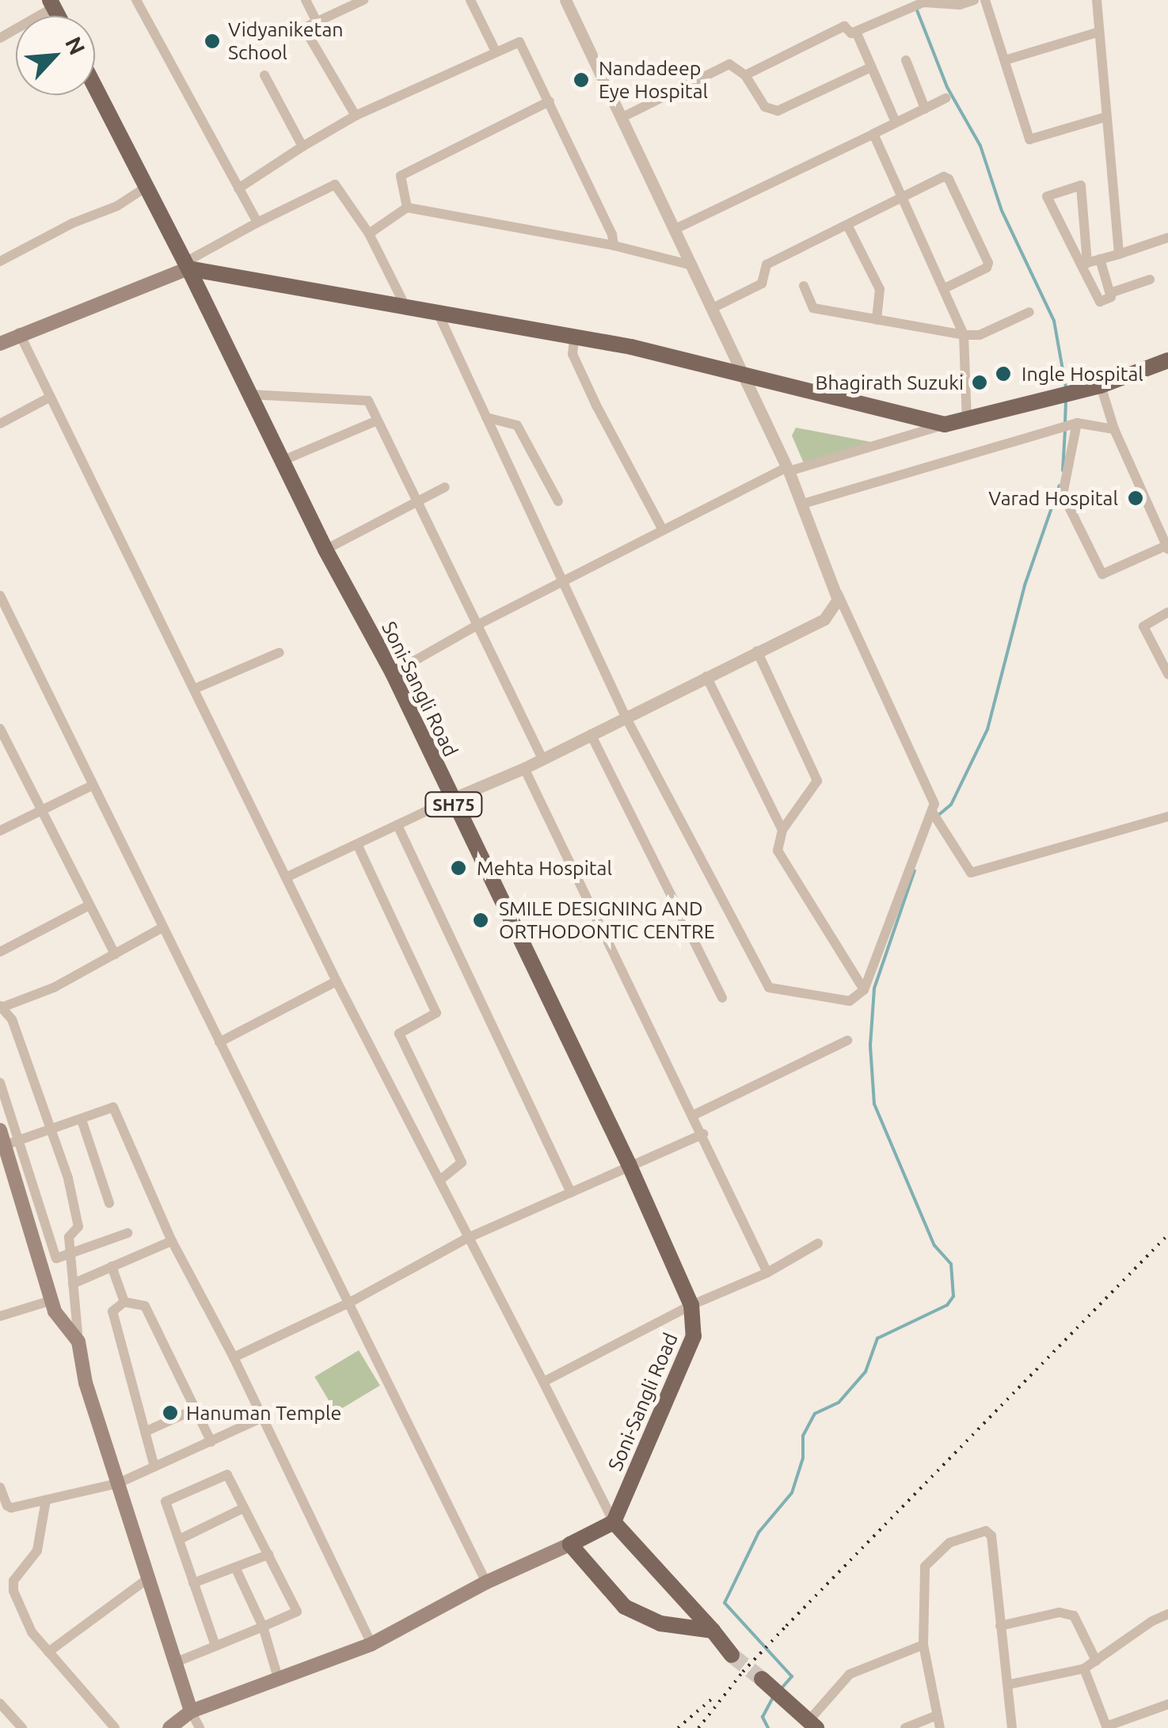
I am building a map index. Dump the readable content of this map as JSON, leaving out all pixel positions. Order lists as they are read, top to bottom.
{
  "streets": {
    "main road": ["Soni-Sangli Road", "SH75"]
  },
  "places": [
    "Vidyaniketan School",
    "Nandadeep Eye Hospital",
    "Ingle Hospital",
    "Bhagirath Suzuki",
    "Varad Hospital",
    "Mehta Hospital",
    "SMILE DESIGNING AND ORTHODONTIC CENTRE",
    "Hanuman Temple"
  ],
  "north": "top right"
}
